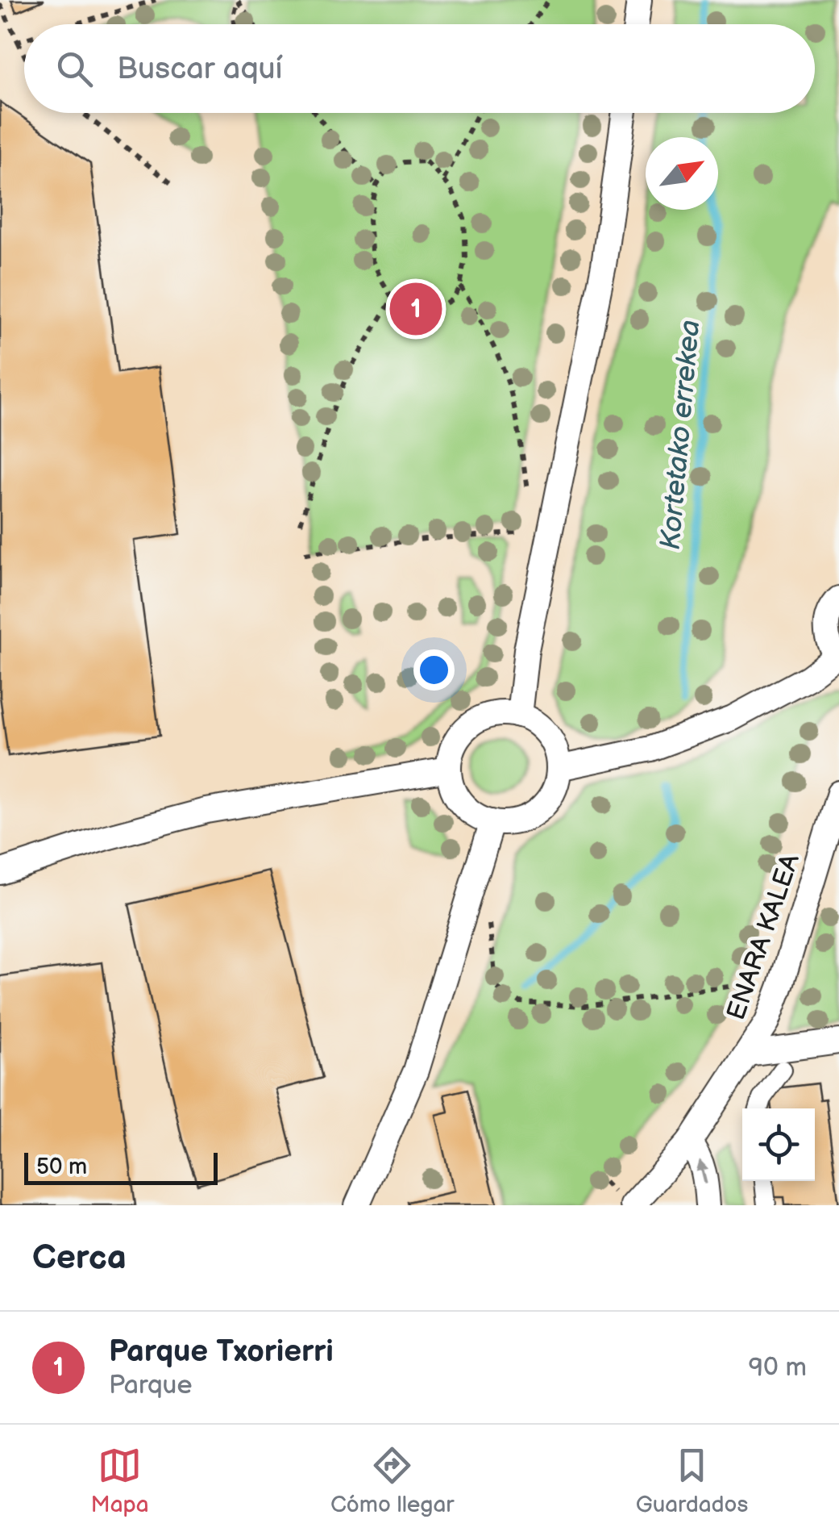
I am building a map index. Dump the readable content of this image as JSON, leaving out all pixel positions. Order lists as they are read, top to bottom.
{
  "streets": {
    "street": ["ENARA KALEA"]
  },
  "water": ["Kortetako errekea"],
  "scale_bar": "50 m",
  "north": "top right",
  "page": {
    "search": "Buscar aquí",
    "pins": "1",
    "scale": "50 m",
    "heading": "Cerca",
    "list": [
      {
        "mark": "1",
        "name": "Parque Txorierri",
        "note": "Parque",
        "value": "90 m"
      }
    ],
    "nav": ["Mapa", "Cómo llegar", "Guardados"]
  }
}
